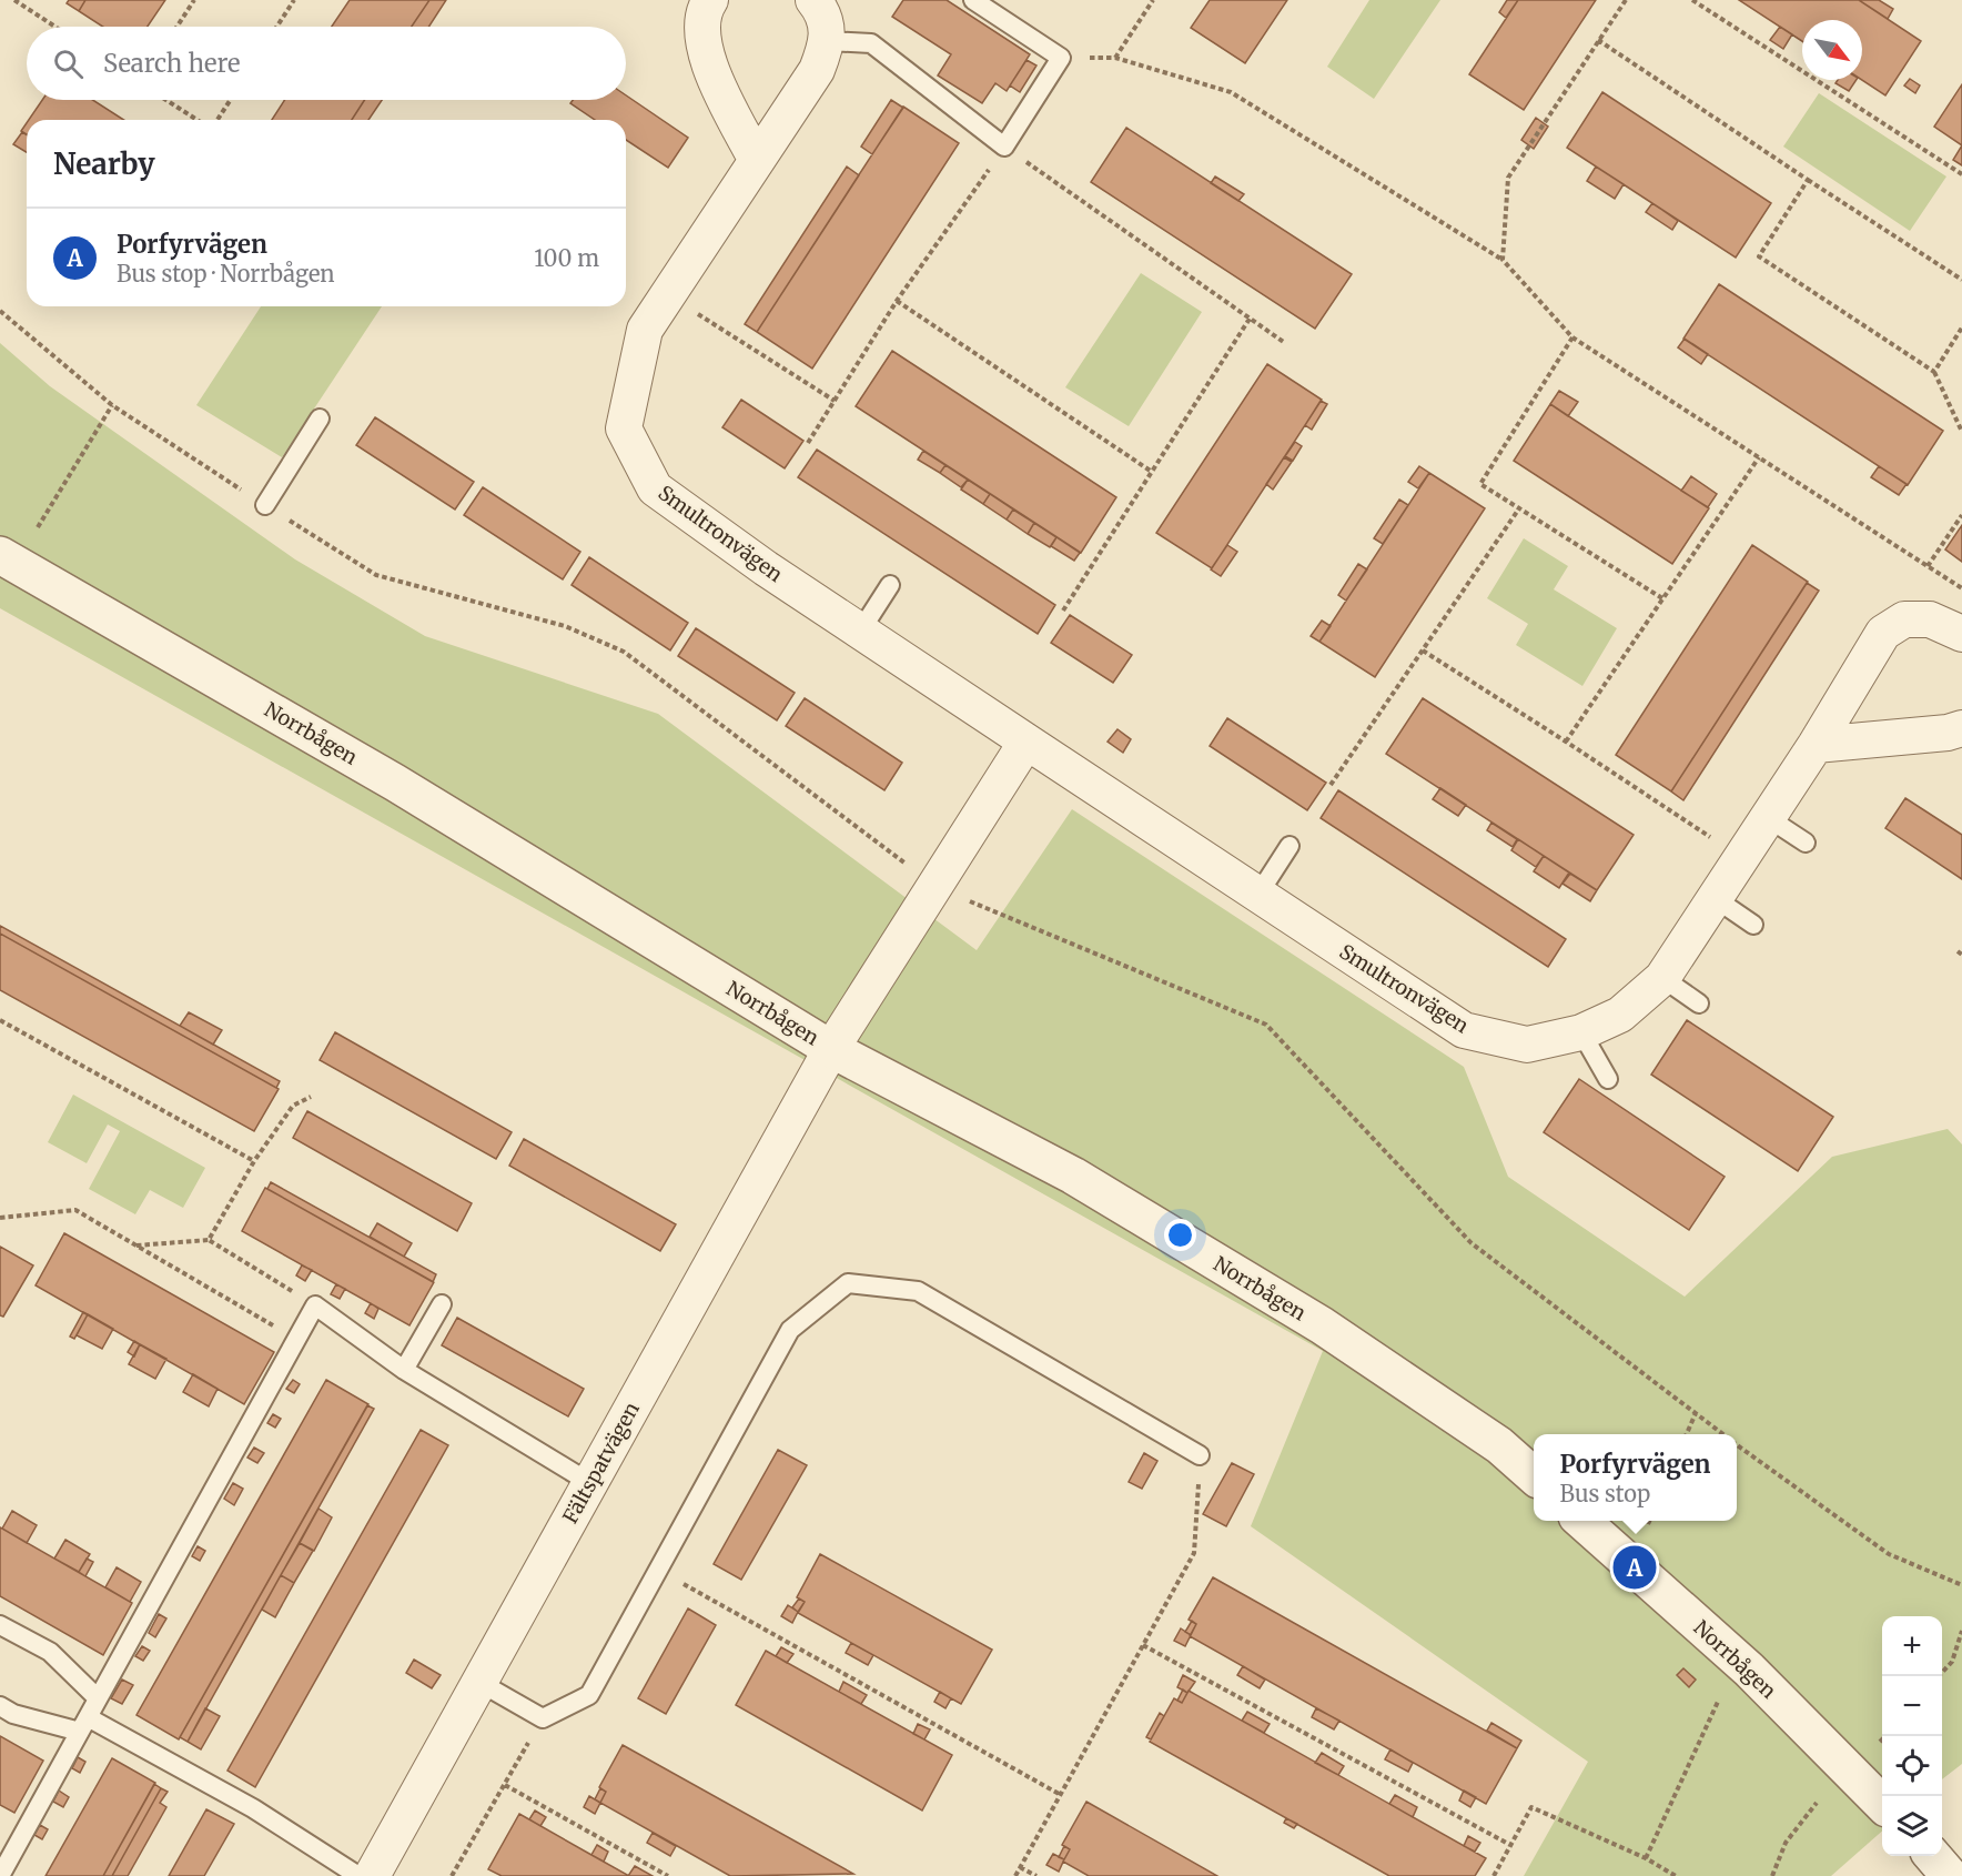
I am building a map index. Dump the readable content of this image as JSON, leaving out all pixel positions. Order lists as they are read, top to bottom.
{
  "streets": {
    "street": ["Smultronvägen", "Norrbågen", "Fältspatvägen"]
  },
  "crossings": [
    ["Norrbågen", "Fältspatvägen"]
  ],
  "north": "bottom right",
  "page": {
    "search": "Search here",
    "heading": "Nearby",
    "list": [
      {
        "mark": "A",
        "name": "Porfyrvägen",
        "note": "Bus stop · Norrbågen",
        "value": "100 m"
      }
    ],
    "popup": ["Porfyrvägen", "Bus stop"],
    "pins": "A",
    "map_buttons": ["+", "−"]
  }
}
